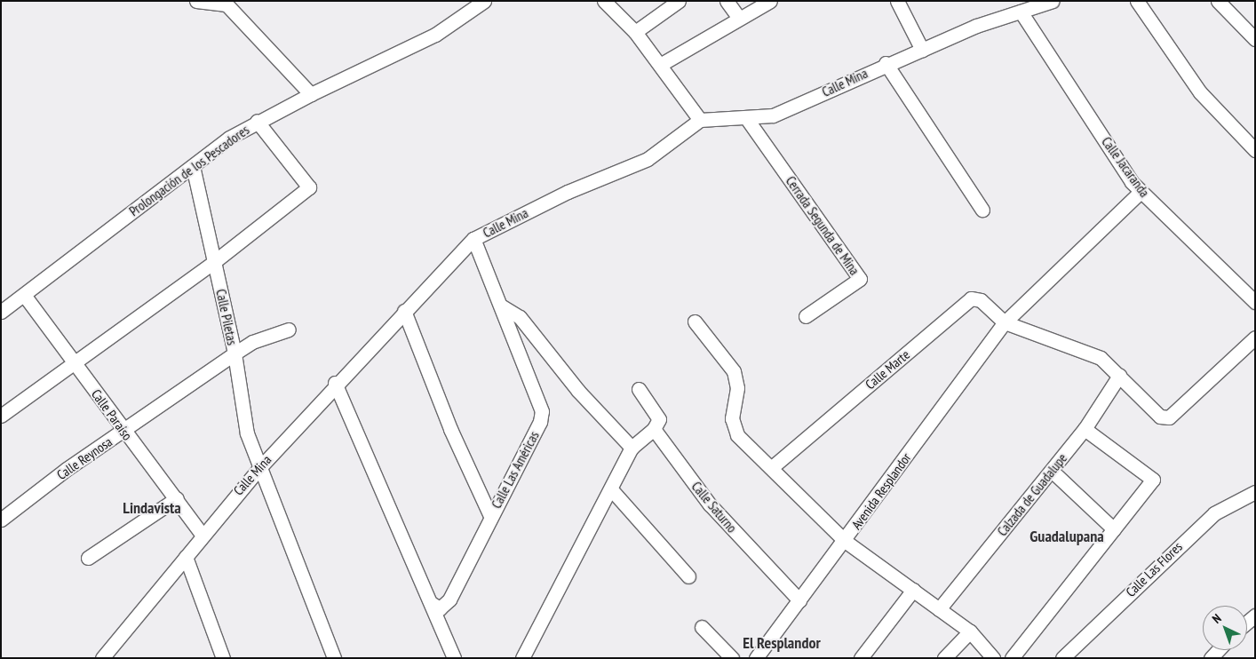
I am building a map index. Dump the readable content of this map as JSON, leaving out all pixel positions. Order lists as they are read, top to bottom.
{
  "streets": {
    "street": [
      "Calle Mina",
      "Calle Jacaranda",
      "Prolongación de los Pescadores",
      "Cerrada Segunda de Mina",
      "Calle Piletas",
      "Calle Marte",
      "Calle Paraíso",
      "Calle Reynosa",
      "Calle Las Américas",
      "Avenida Resplandor",
      "Calzada de Guadalupe",
      "Calle Saturno",
      "Calle Las Flores"
    ]
  },
  "crossings": [
    ["Calle Mina", "Calle Jacaranda"],
    ["Calle Mina", "Cerrada Segunda de Mina"],
    ["Calle Mina", "Calle Piletas"],
    ["Calle Mina", "Calle Paraíso"],
    ["Calle Mina", "Calle Las Américas"],
    ["Calle Jacaranda", "Avenida Resplandor"],
    ["Prolongación de los Pescadores", "Calle Piletas"],
    ["Prolongación de los Pescadores", "Calle Paraíso"],
    ["Calle Piletas", "Calle Reynosa"],
    ["Calle Marte", "Avenida Resplandor"],
    ["Calle Paraíso", "Calle Reynosa"],
    ["Avenida Resplandor", "Calle Saturno"]
  ],
  "districts": ["Lindavista", "Guadalupana", "El Resplandor"],
  "north": "top left"
}
